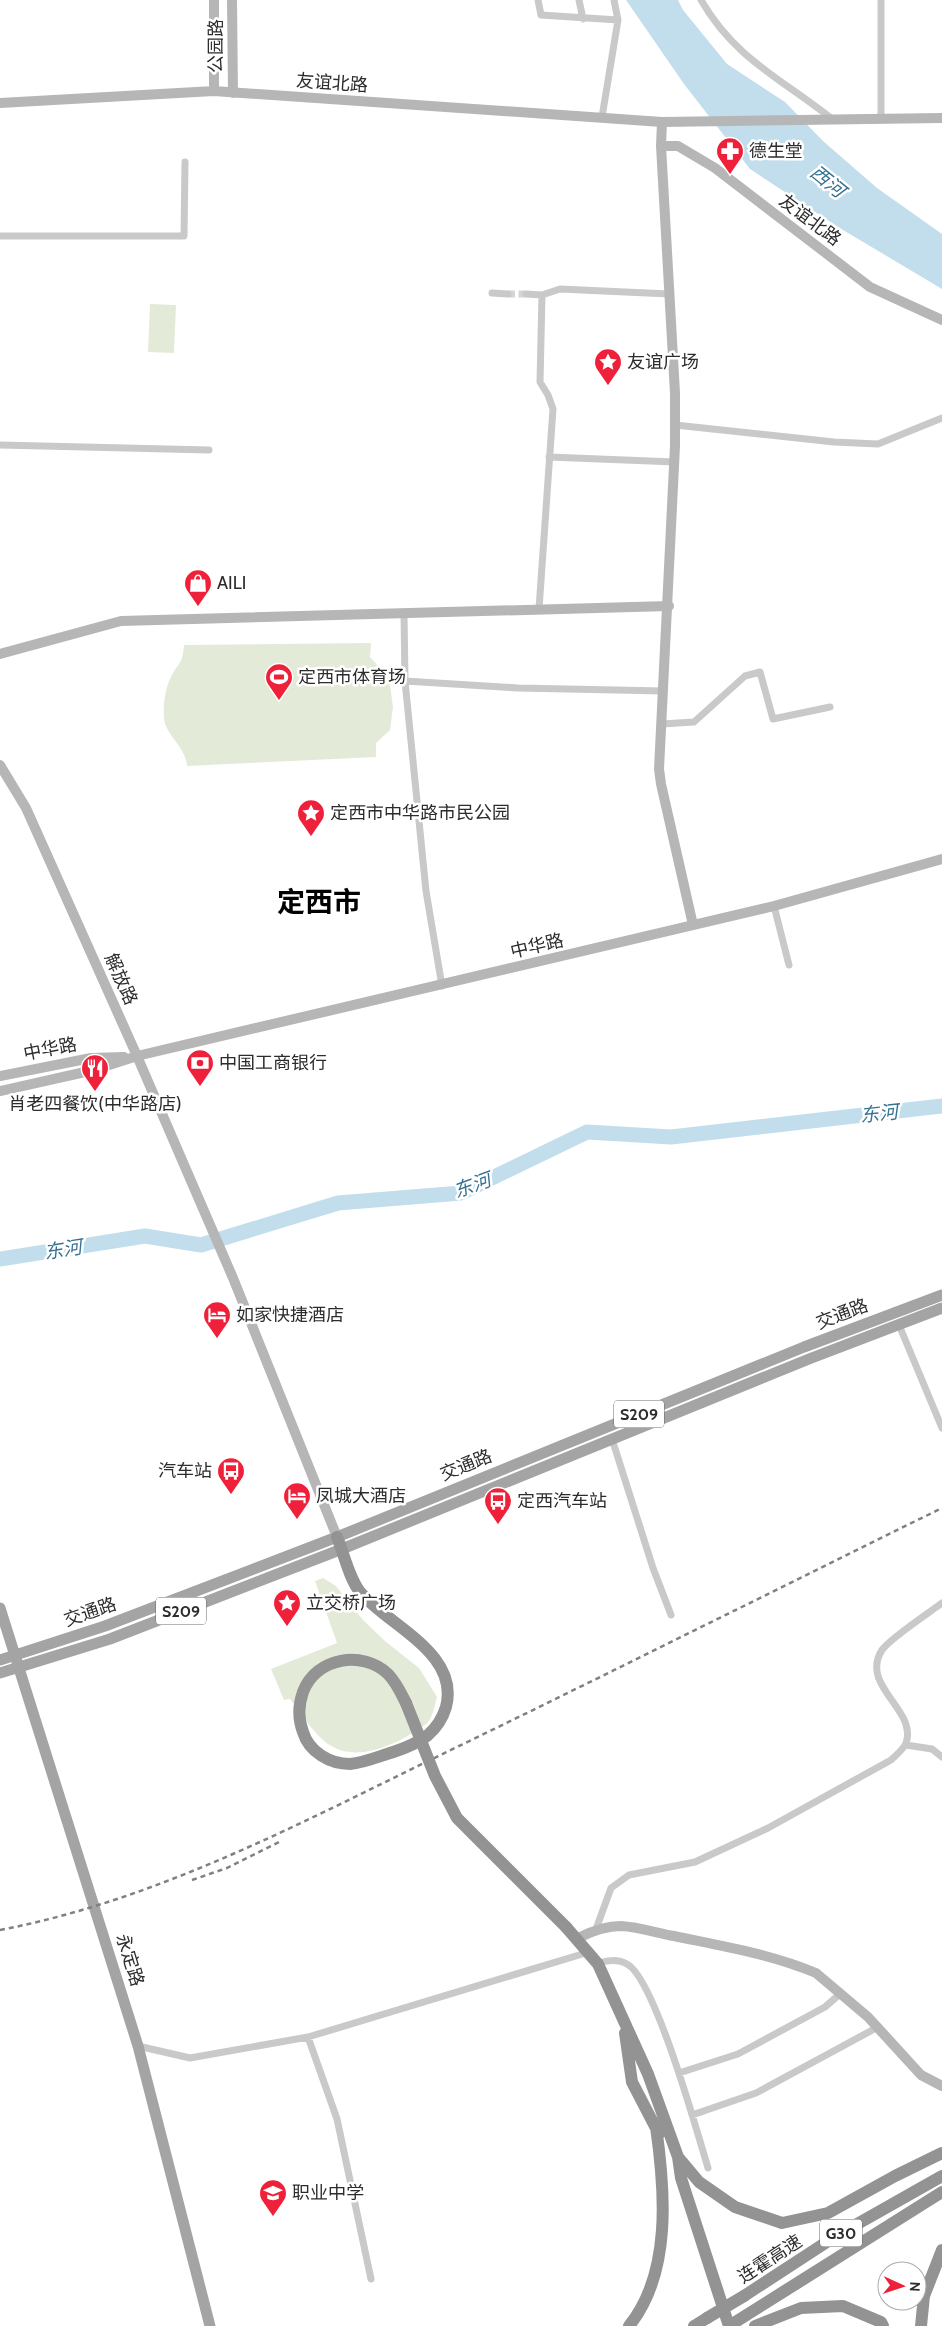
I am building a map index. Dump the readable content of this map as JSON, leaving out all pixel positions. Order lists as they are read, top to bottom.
{
  "streets": {
    "highway": ["G30", "连霍高速"],
    "main road": ["交通路", "S209", "永定路"],
    "street": [
      "公园路",
      "友谊北路",
      "中华路",
      "解放路"
    ]
  },
  "crossings": [
    ["公园路", "友谊北路"],
    ["中华路", "解放路"],
    ["解放路", "交通路"],
    ["交通路", "永定路"]
  ],
  "districts": ["定西市"],
  "water": ["西河", "东河"],
  "places": {
    "pharmacy": ["德生堂"],
    "place": ["友谊广场", "定西市中华路市民公园", "立交桥广场"],
    "shop": ["AILI"],
    "sports": ["定西市体育场"],
    "bank": ["中国工商银行"],
    "restaurant": ["肖老四餐饮(中华路店)"],
    "hotel": ["如家快捷酒店", "凤城大酒店"],
    "bus stop": ["汽车站", "定西汽车站"],
    "school or university": ["职业中学"]
  },
  "north": "right"
}
